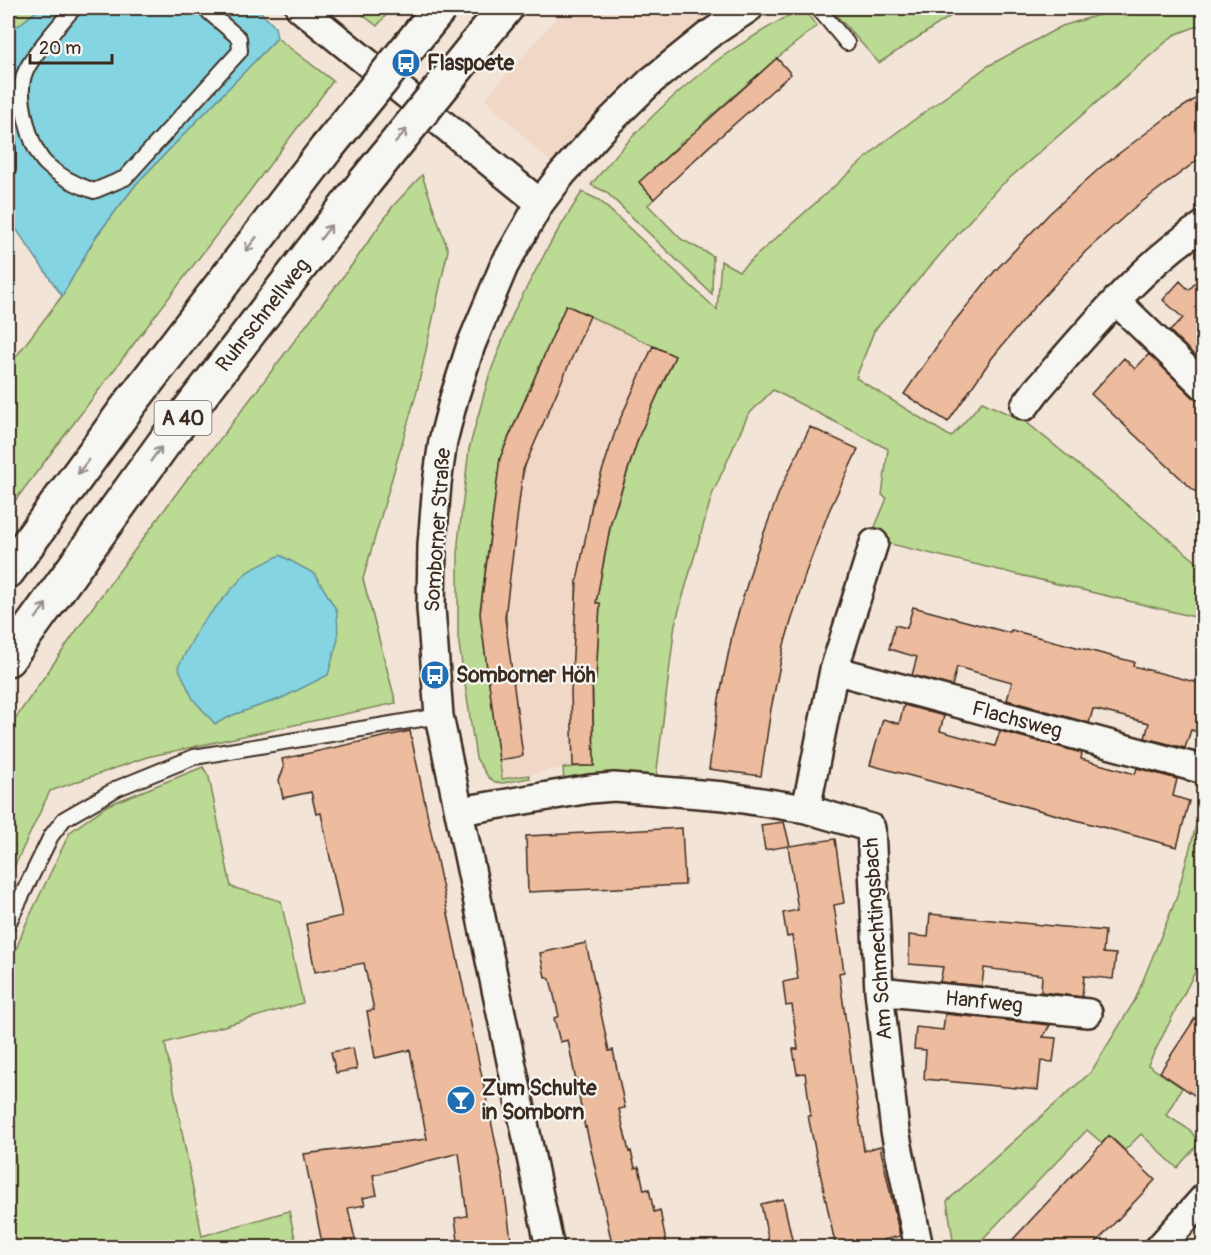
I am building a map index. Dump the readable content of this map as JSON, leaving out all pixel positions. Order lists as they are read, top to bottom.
{
  "streets": {
    "highway": ["Ruhrschnellweg", "A 40"],
    "street": [
      "Somborner Straße",
      "Flachsweg",
      "Am Schmechtingsbach",
      "Hanfweg"
    ]
  },
  "crossings": [
    ["Somborner Straße", "Am Schmechtingsbach"],
    ["Am Schmechtingsbach", "Hanfweg"]
  ],
  "places": {
    "bus stop": ["Flaspoete", "Somborner Höh"],
    "bar": ["Zum Schulte in Somborn"]
  },
  "scale_bar": "20 m"
}
